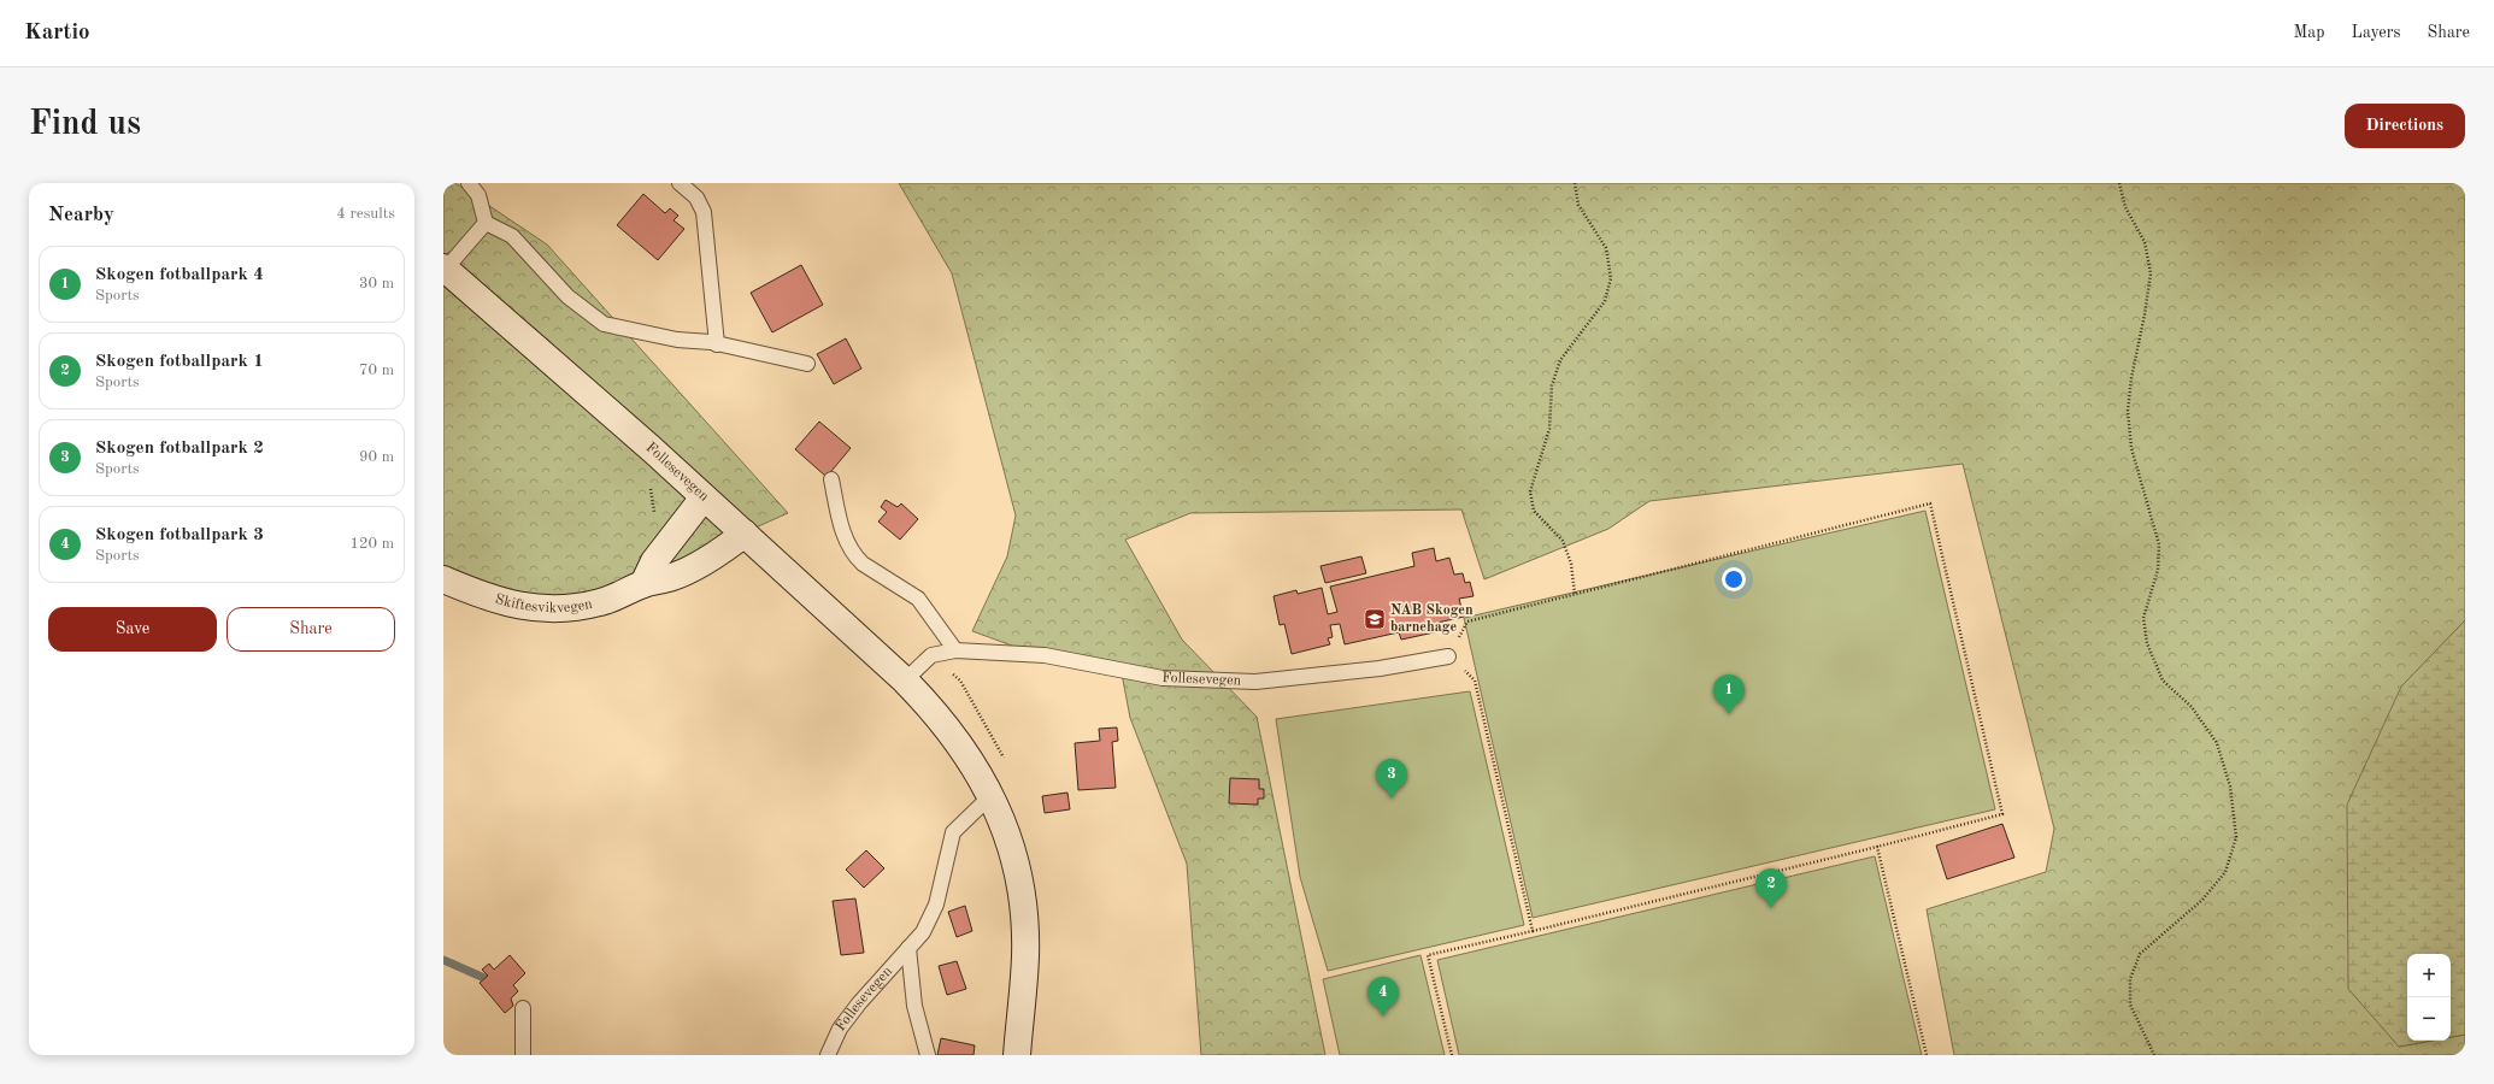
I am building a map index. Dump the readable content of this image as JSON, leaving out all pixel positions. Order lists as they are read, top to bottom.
{
  "streets": {
    "main road": ["Follesevegen", "Skiftesvikvegen"]
  },
  "crossings": [
    ["Follesevegen", "Skiftesvikvegen"]
  ],
  "places": {
    "school or university": ["NAB Skogen barnehage"]
  },
  "page": {
    "header": "Kartio",
    "nav": ["Map", "Layers", "Share"],
    "buttons": [
      "Directions",
      ["Save", "Share"]
    ],
    "title": "Find us",
    "heading": ["Nearby", "4 results"],
    "list": [
      {
        "mark": "1",
        "name": "Skogen fotballpark 4",
        "note": "Sports",
        "value": "30 m"
      },
      {
        "mark": "2",
        "name": "Skogen fotballpark 1",
        "note": "Sports",
        "value": "70 m"
      },
      {
        "mark": "3",
        "name": "Skogen fotballpark 2",
        "note": "Sports",
        "value": "90 m"
      },
      {
        "mark": "4",
        "name": "Skogen fotballpark 3",
        "note": "Sports",
        "value": "120 m"
      }
    ],
    "pins": [
      "1",
      "3",
      "2",
      "4"
    ],
    "map_buttons": ["+", "−"]
  }
}
